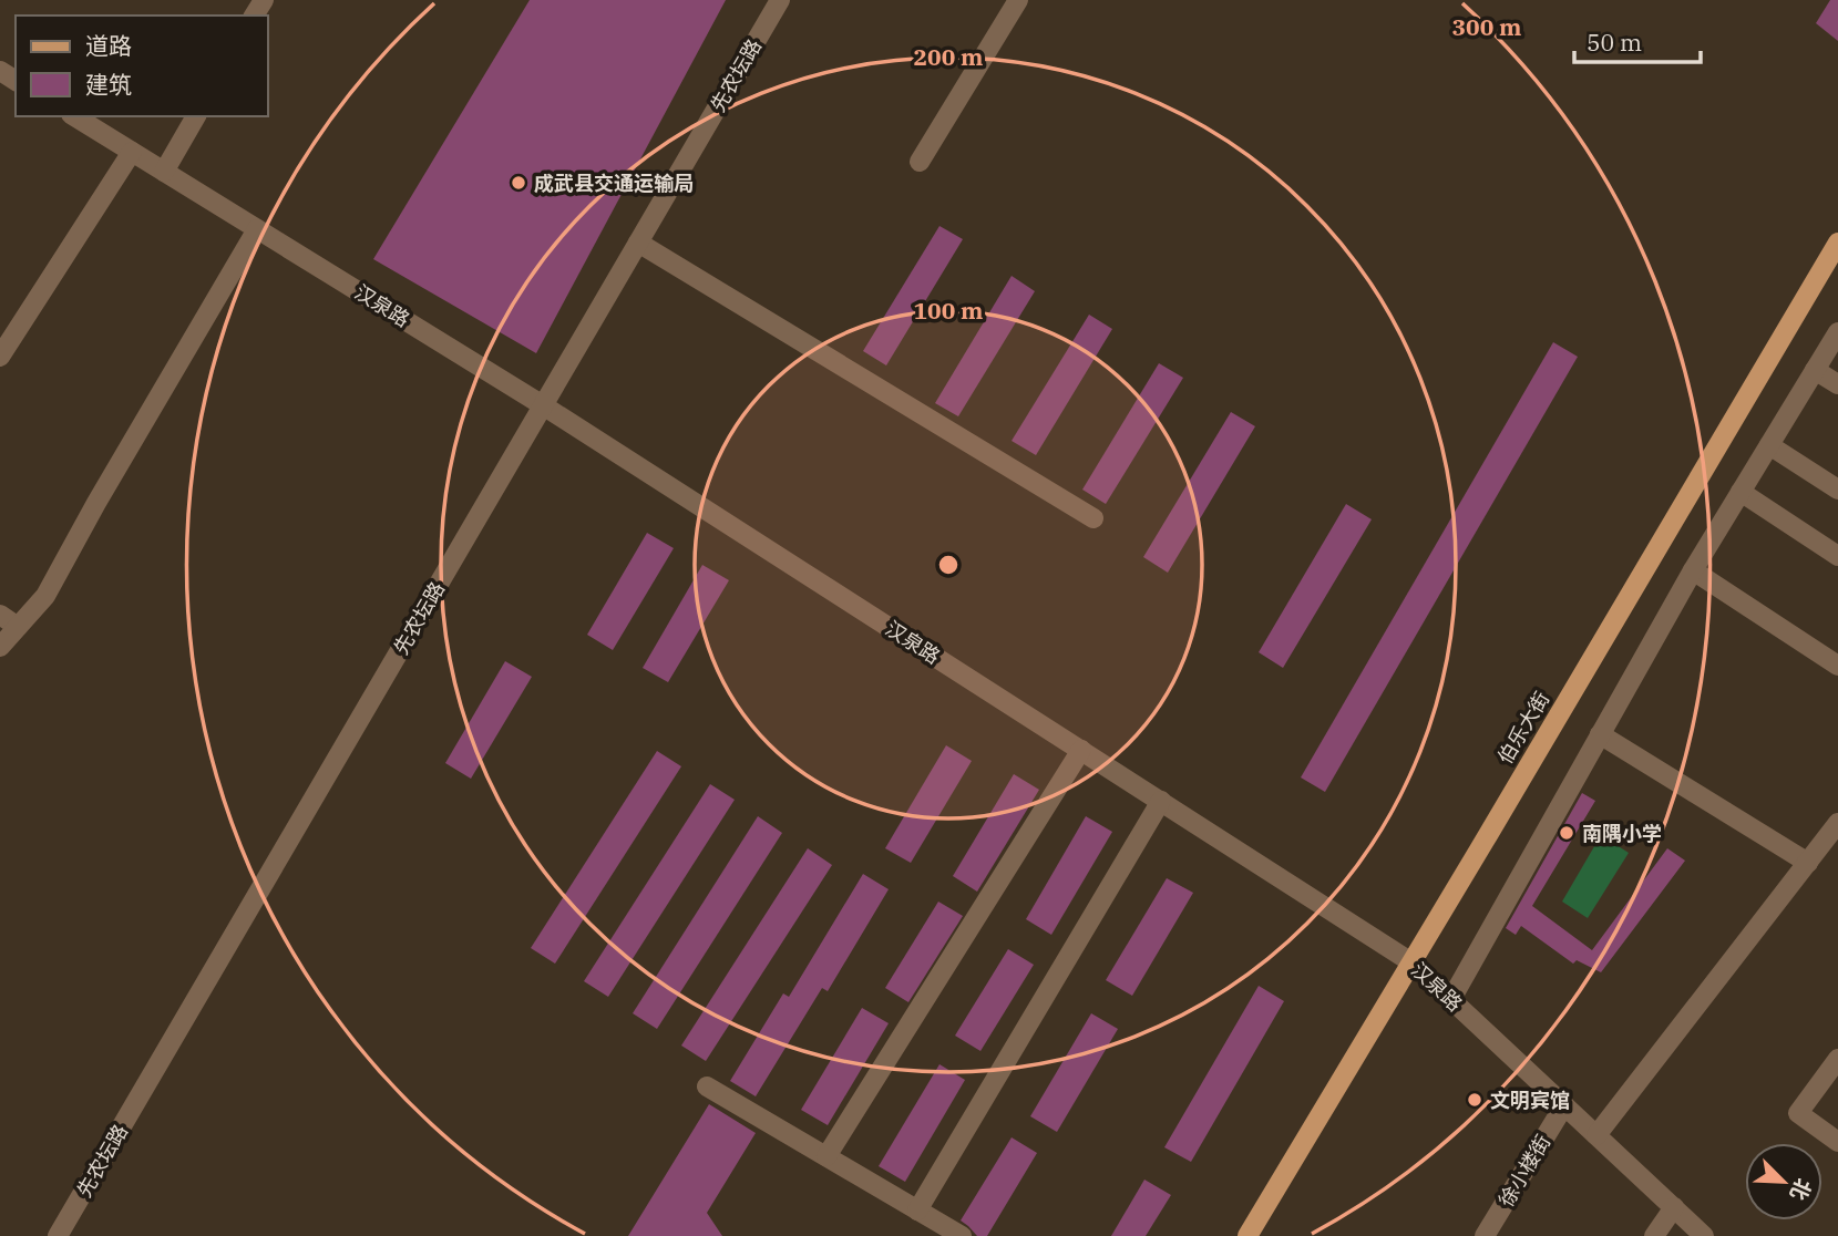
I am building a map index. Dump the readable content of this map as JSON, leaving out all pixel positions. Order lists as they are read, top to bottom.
{
  "streets": {
    "main road": ["伯乐大街"],
    "street": ["先农坛路", "汉泉路", "徐小楼街"]
  },
  "crossings": [
    ["先农坛路", "汉泉路"],
    ["汉泉路", "伯乐大街"],
    ["汉泉路", "徐小楼街"]
  ],
  "places": ["成武县交通运输局", "南隅小学", "文明宾馆"],
  "legend": ["道路", "建筑"],
  "scale_bar": "50 m",
  "north": "bottom right",
  "rings": ["300 m", "200 m", "100 m"]
}
